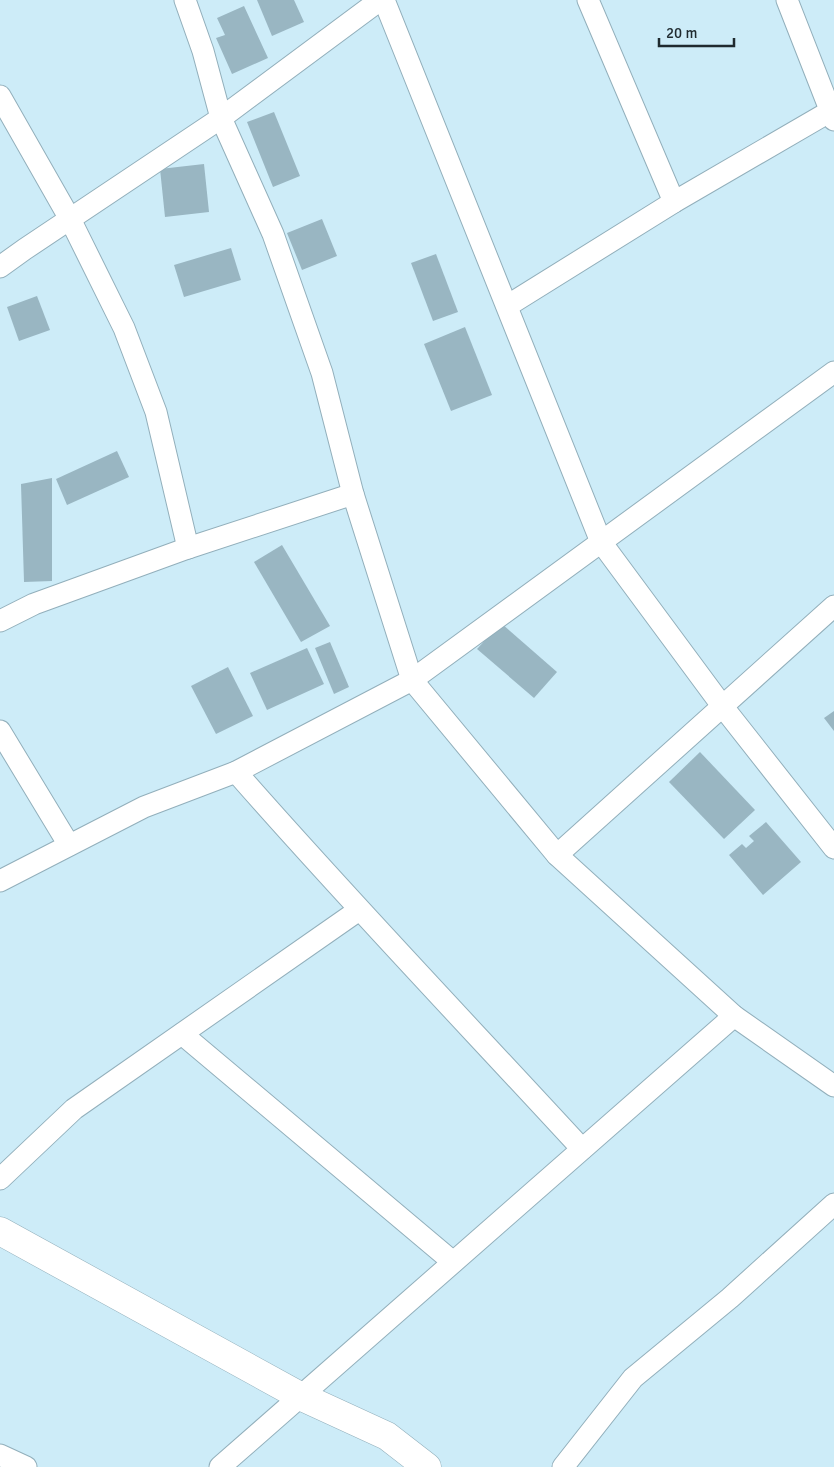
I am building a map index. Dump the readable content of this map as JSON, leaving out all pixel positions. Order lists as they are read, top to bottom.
{
  "scale_bar": "20 m"
}
